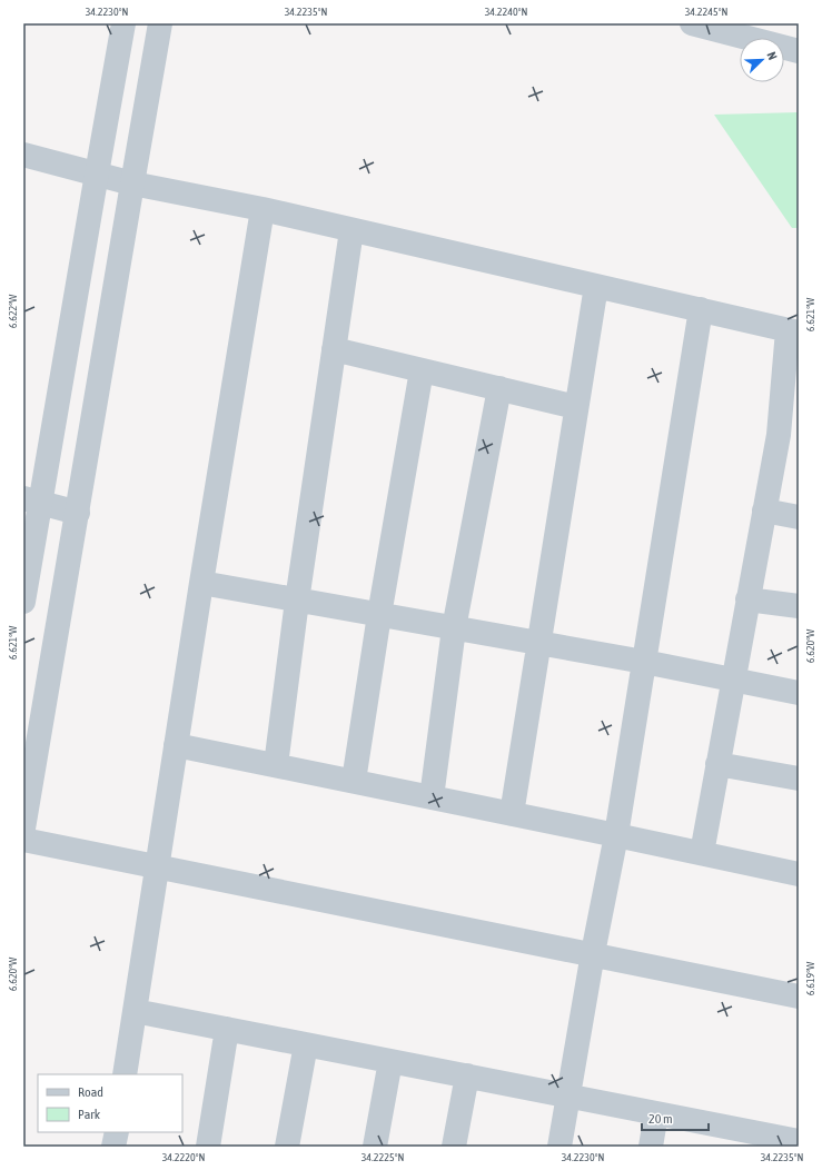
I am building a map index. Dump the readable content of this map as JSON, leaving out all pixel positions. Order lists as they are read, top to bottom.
{
  "legend": ["Road", "Park"],
  "scale_bar": "20 m",
  "north": "top right",
  "coordinates": [
    "34.2230°N",
    "34.2235°N",
    "34.2240°N",
    "34.2245°N",
    "6.622°W",
    "6.621°W",
    "6.620°W",
    "6.619°W",
    "34.2220°N",
    "34.2225°N"
  ]
}
